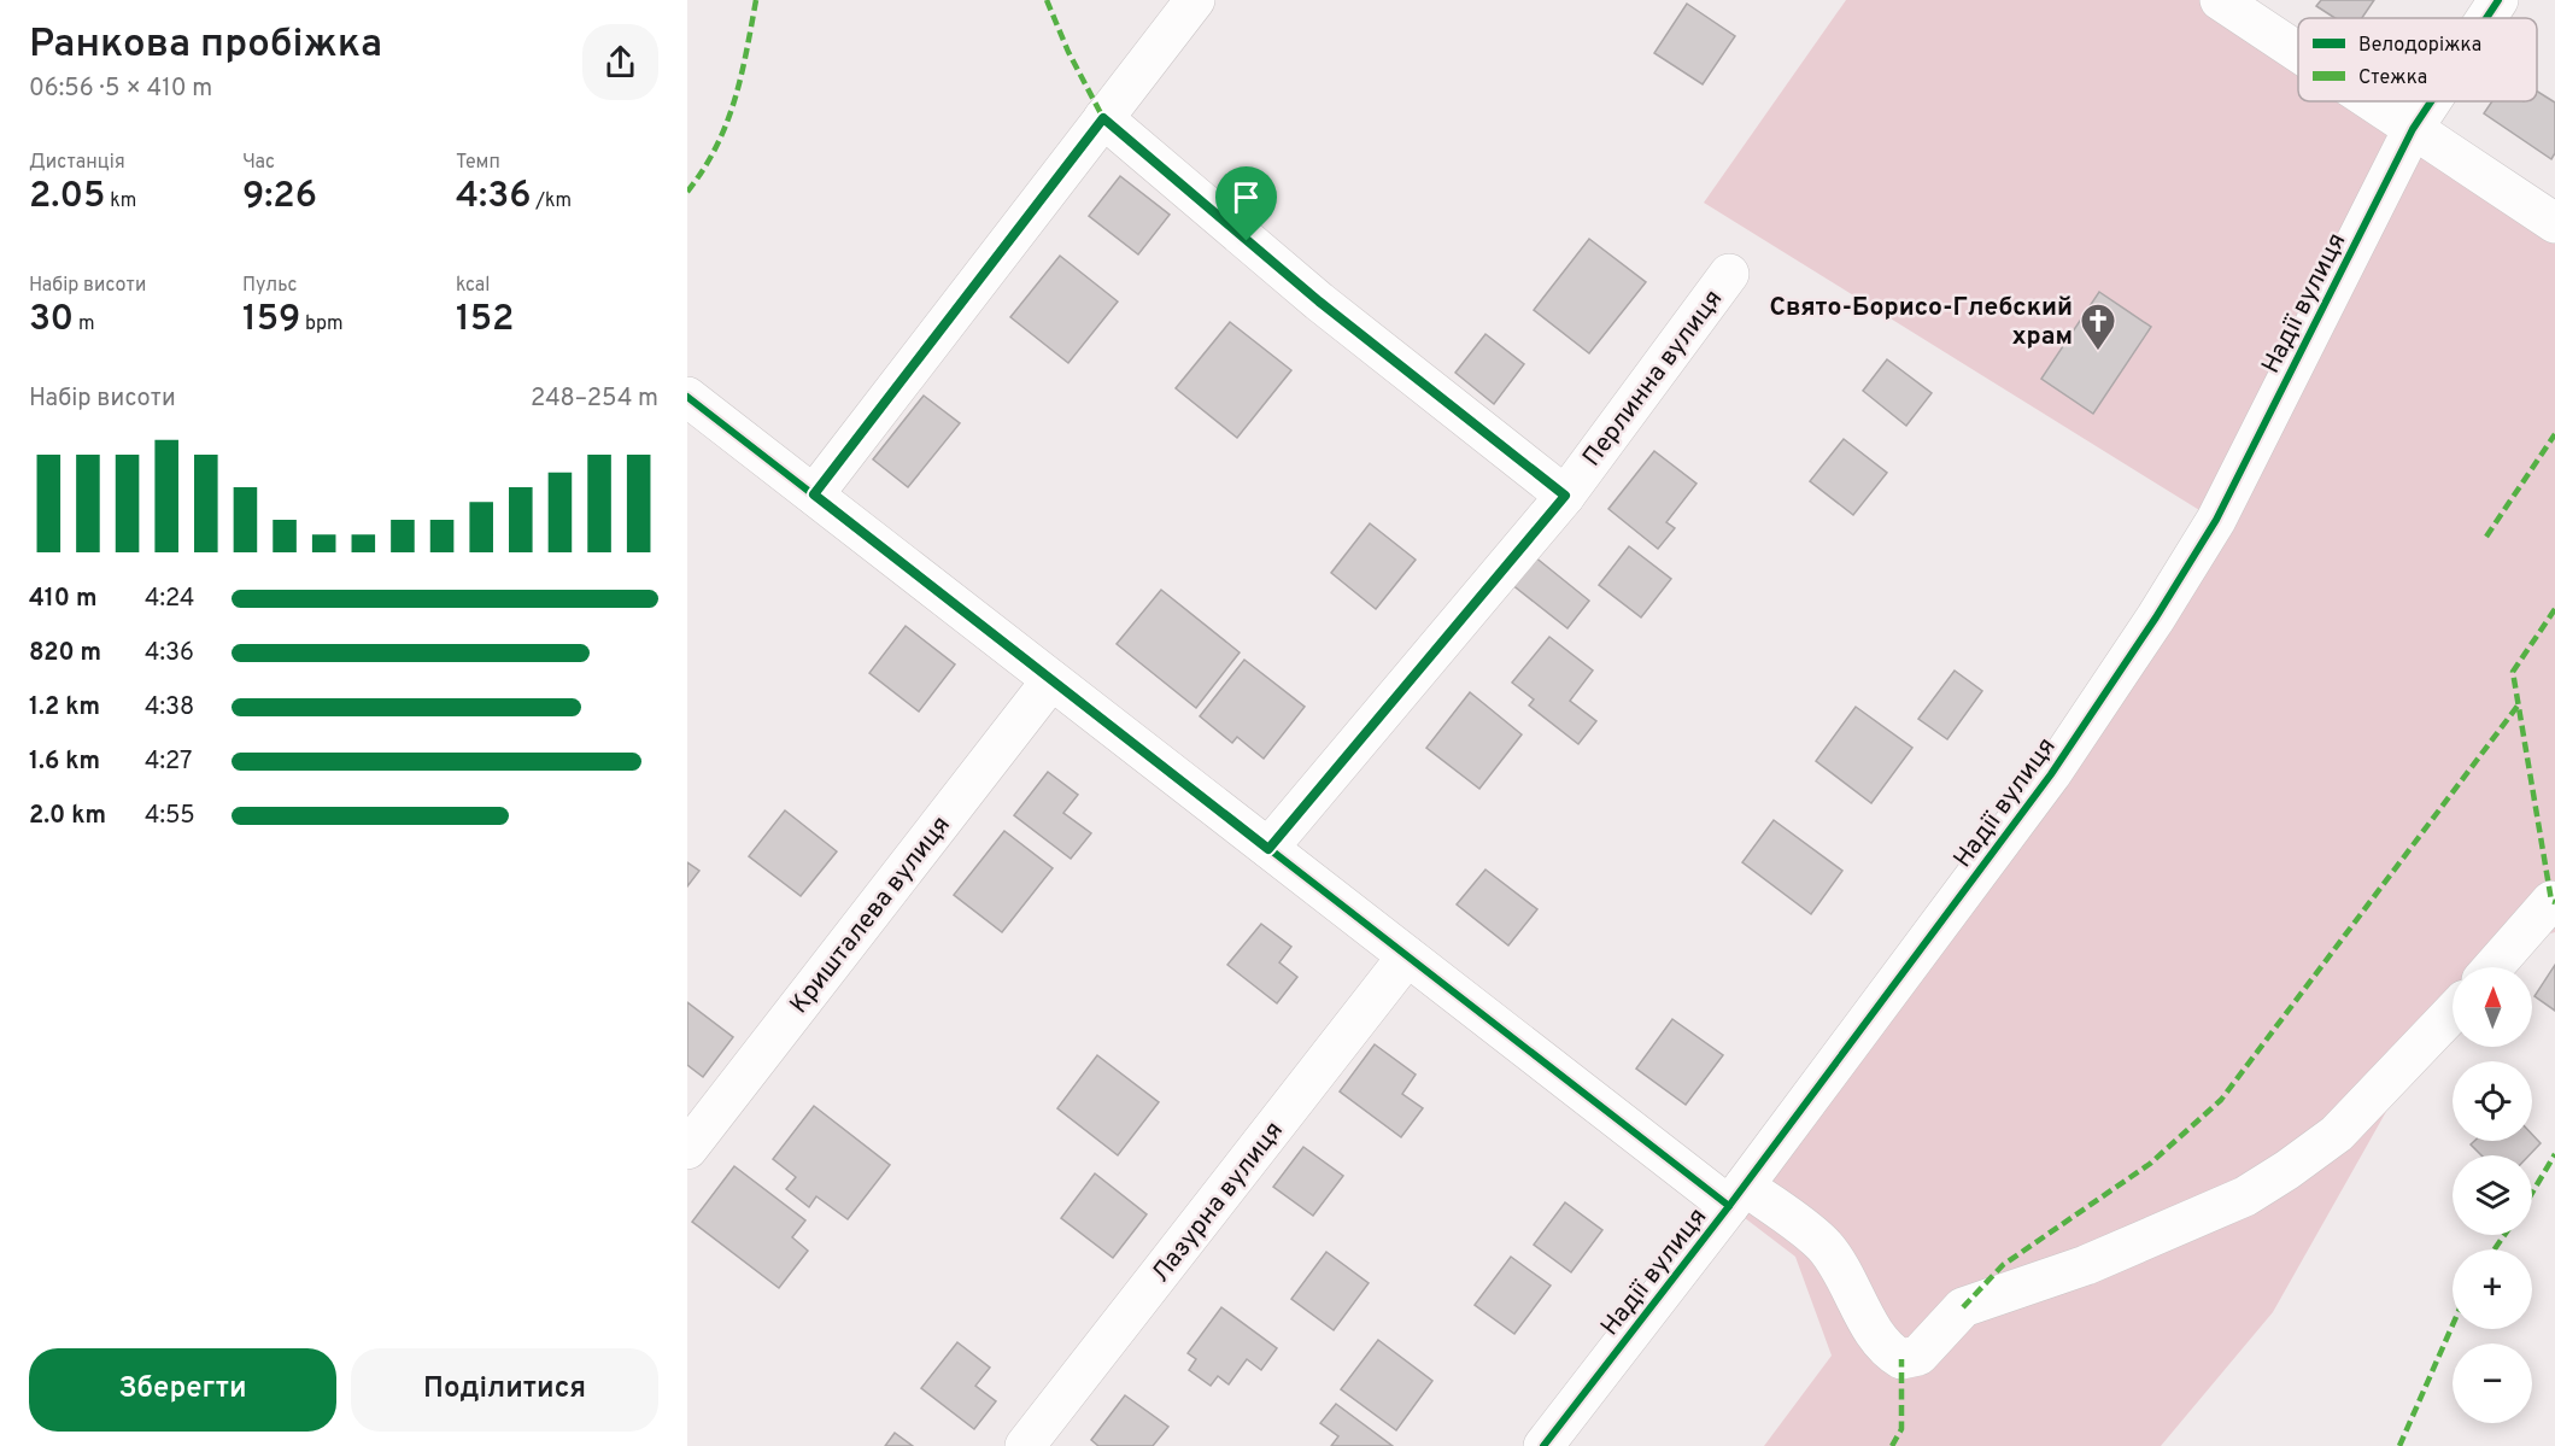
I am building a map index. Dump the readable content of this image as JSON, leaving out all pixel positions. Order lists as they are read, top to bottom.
{
  "streets": {
    "street": [
      "Надії вулиця",
      "Перлинна вулиця",
      "Кришталева вулиця",
      "Лазурна вулиця"
    ]
  },
  "places": {
    "church": ["Свято-Борисо-Глебский храм"]
  },
  "legend": ["Велодоріжка", "Стежка"],
  "north": "top",
  "page": {
    "heading": ["Ранкова пробіжка", "06:56 · 5 × 410 m"],
    "stats": [
      ["Дистанція", "2.05 km"],
      ["Час", "9:26"],
      ["Темп", "4:36 /km"],
      ["Набір висоти", "30 m"],
      ["Пульс", "159 bpm"],
      ["kcal", "152"]
    ],
    "chart": ["Набір висоти", "248–254 m"],
    "list": [
      {
        "name": "410 m",
        "note": "4:24"
      },
      {
        "name": "820 m",
        "note": "4:36"
      },
      {
        "name": "1.2 km",
        "note": "4:38"
      },
      {
        "name": "1.6 km",
        "note": "4:27"
      },
      {
        "name": "2.0 km",
        "note": "4:55"
      }
    ],
    "map_buttons": ["+", "−"],
    "buttons": ["Зберегти", "Поділитися"]
  }
}
